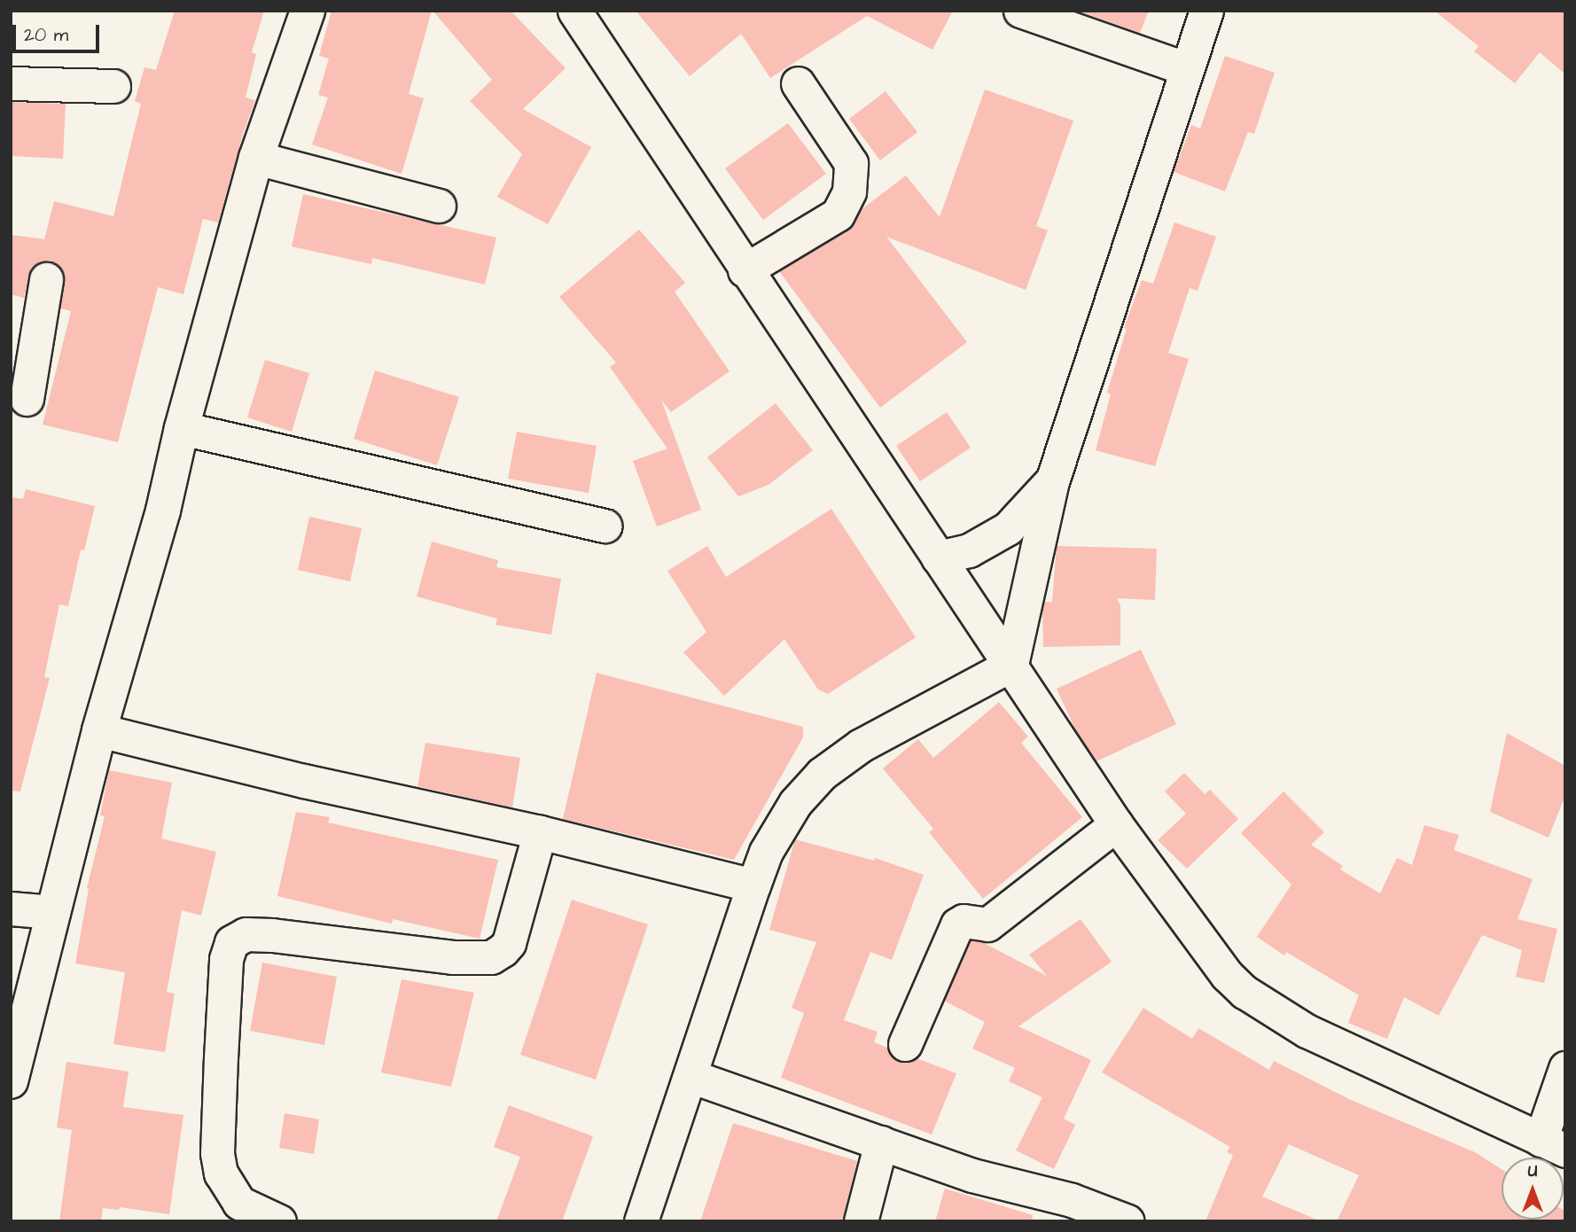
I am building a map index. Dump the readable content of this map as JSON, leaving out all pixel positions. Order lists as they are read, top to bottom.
{
  "scale_bar": "20 m",
  "north": "top"
}
